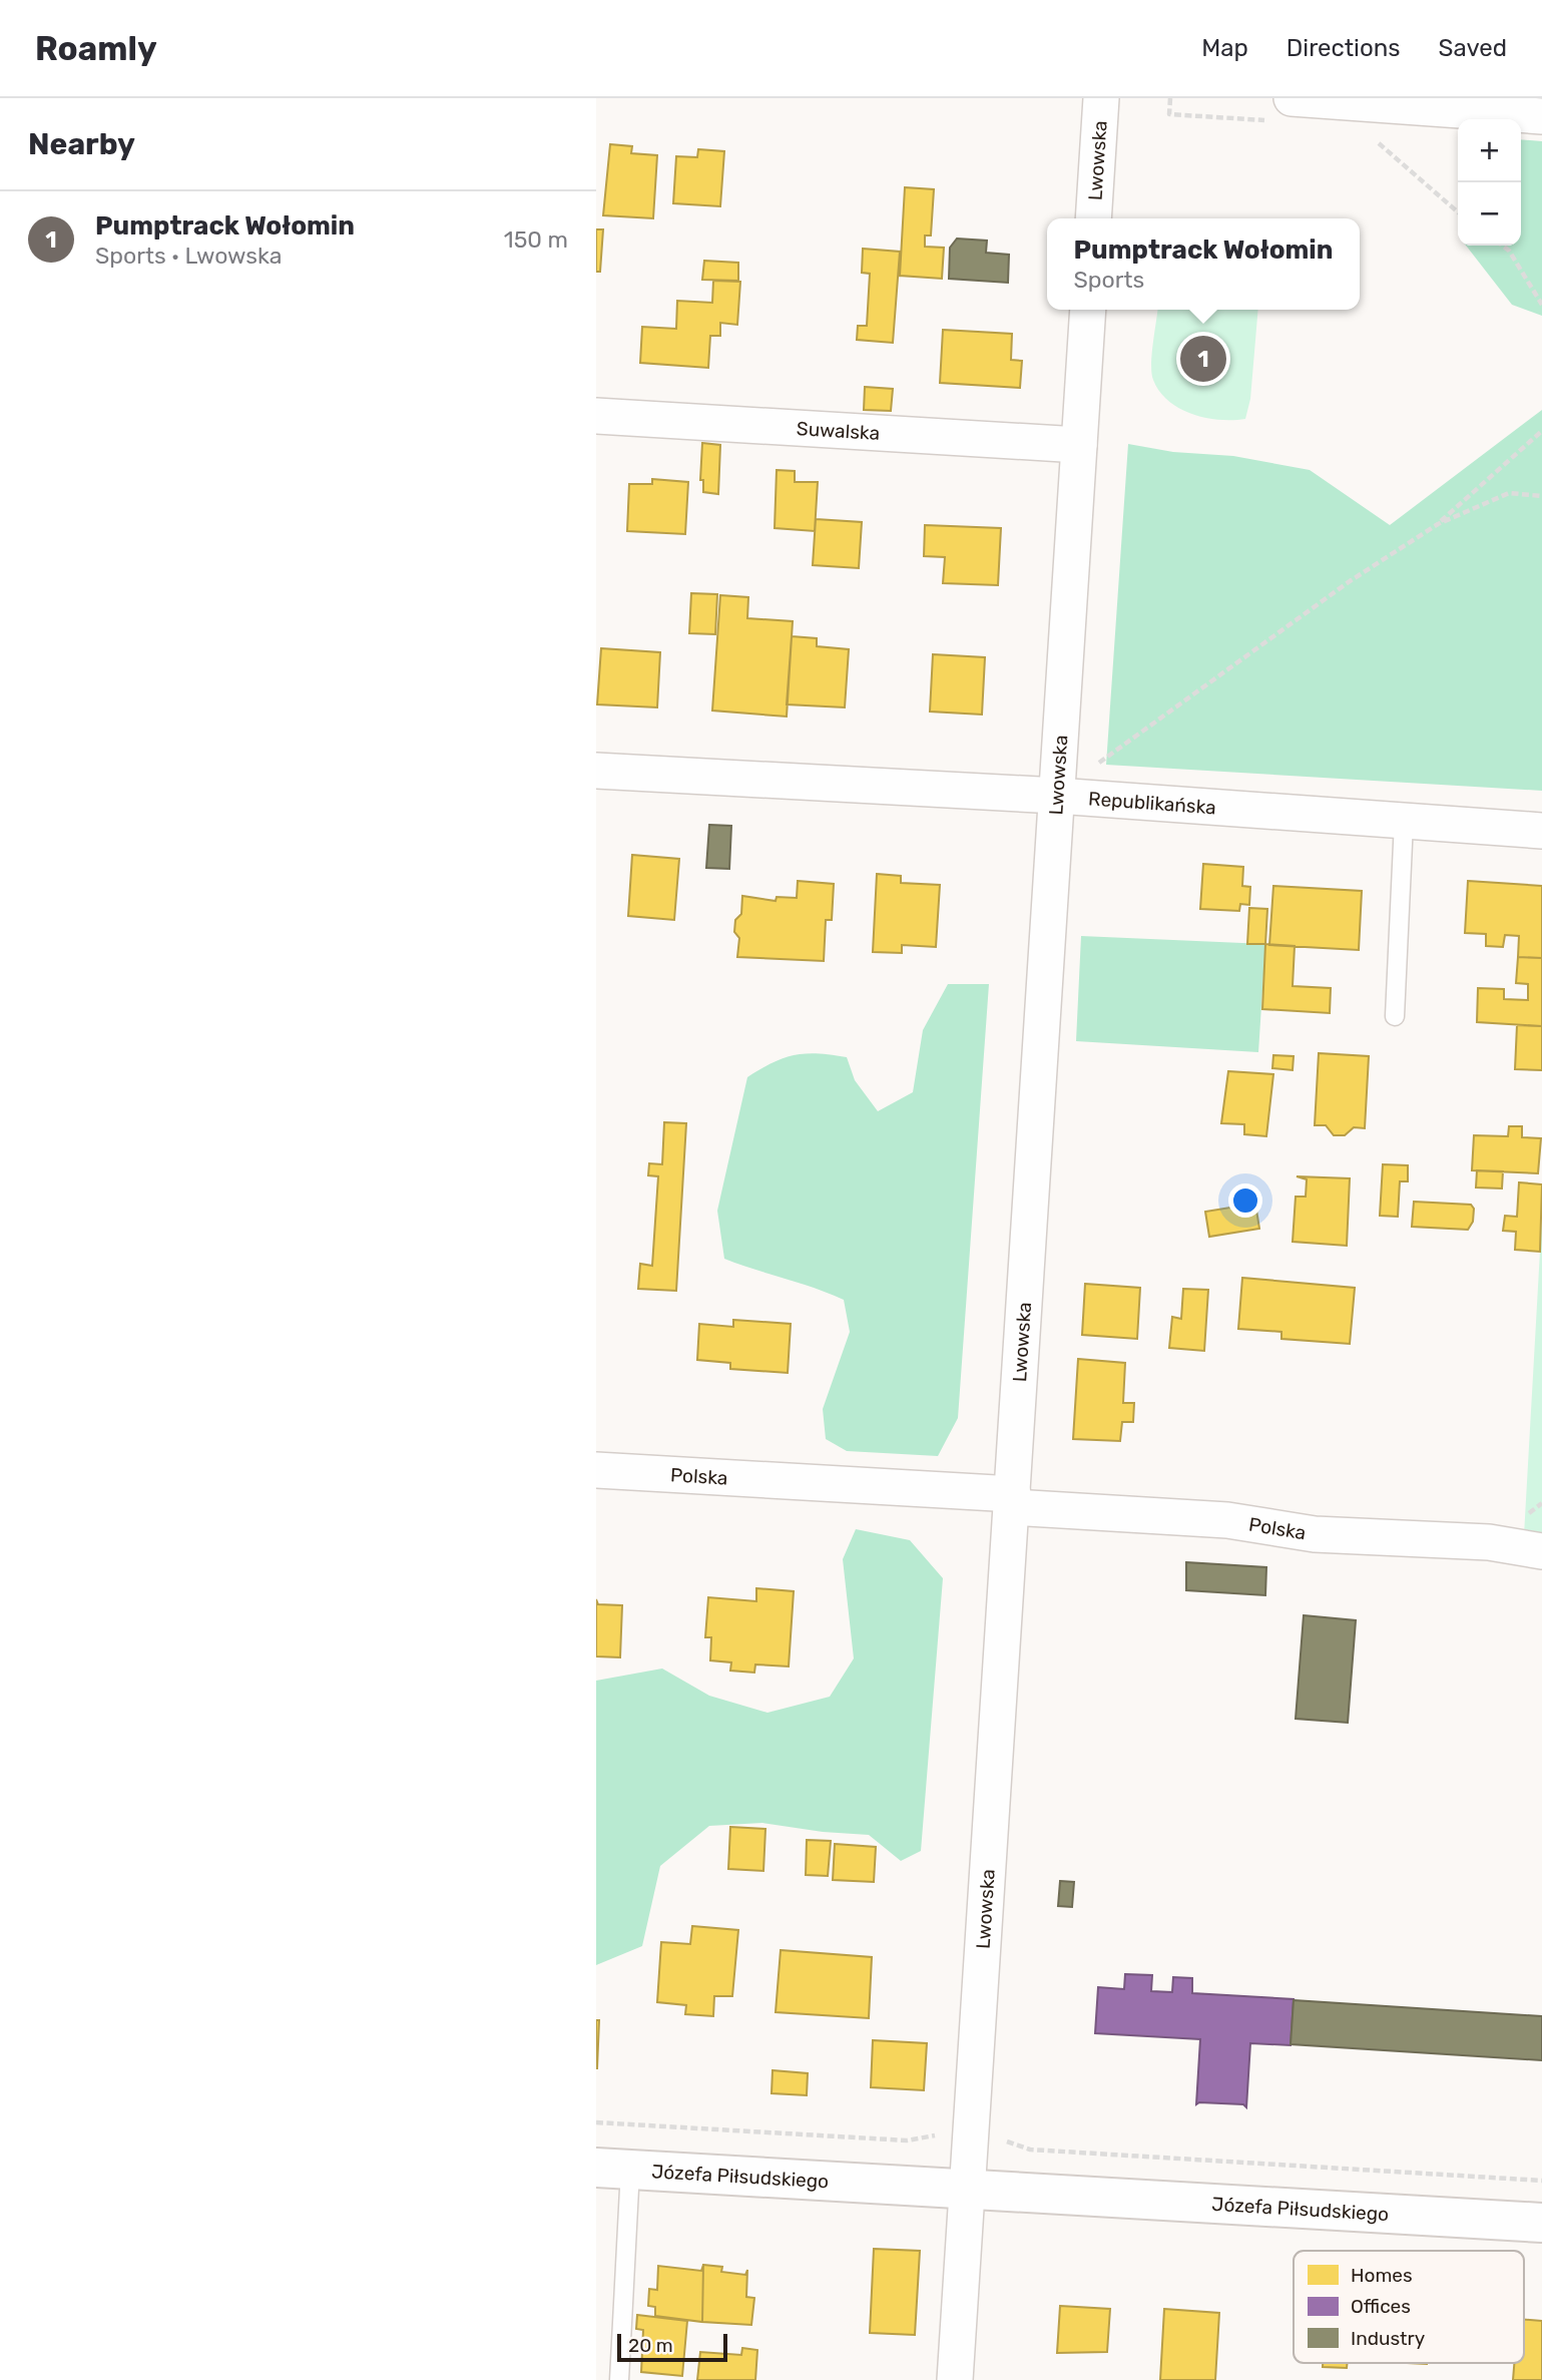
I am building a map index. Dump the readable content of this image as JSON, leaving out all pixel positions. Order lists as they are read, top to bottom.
{
  "streets": {
    "street": [
      "Lwowska",
      "Suwalska",
      "Republikańska",
      "Polska",
      "Józefa Piłsudskiego"
    ]
  },
  "crossings": [
    ["Lwowska", "Suwalska"],
    ["Lwowska", "Republikańska"],
    ["Lwowska", "Polska"],
    ["Lwowska", "Józefa Piłsudskiego"]
  ],
  "legend": ["Homes", "Offices", "Industry"],
  "scale_bar": "20 m",
  "page": {
    "header": "Roamly",
    "nav": ["Map", "Directions", "Saved"],
    "heading": "Nearby",
    "map_buttons": ["+", "−"],
    "list": [
      {
        "mark": "1",
        "name": "Pumptrack Wołomin",
        "note": "Sports · Lwowska",
        "value": "150 m"
      }
    ],
    "popup": ["Pumptrack Wołomin", "Sports"],
    "pins": "1",
    "scale": "20 m"
  }
}
